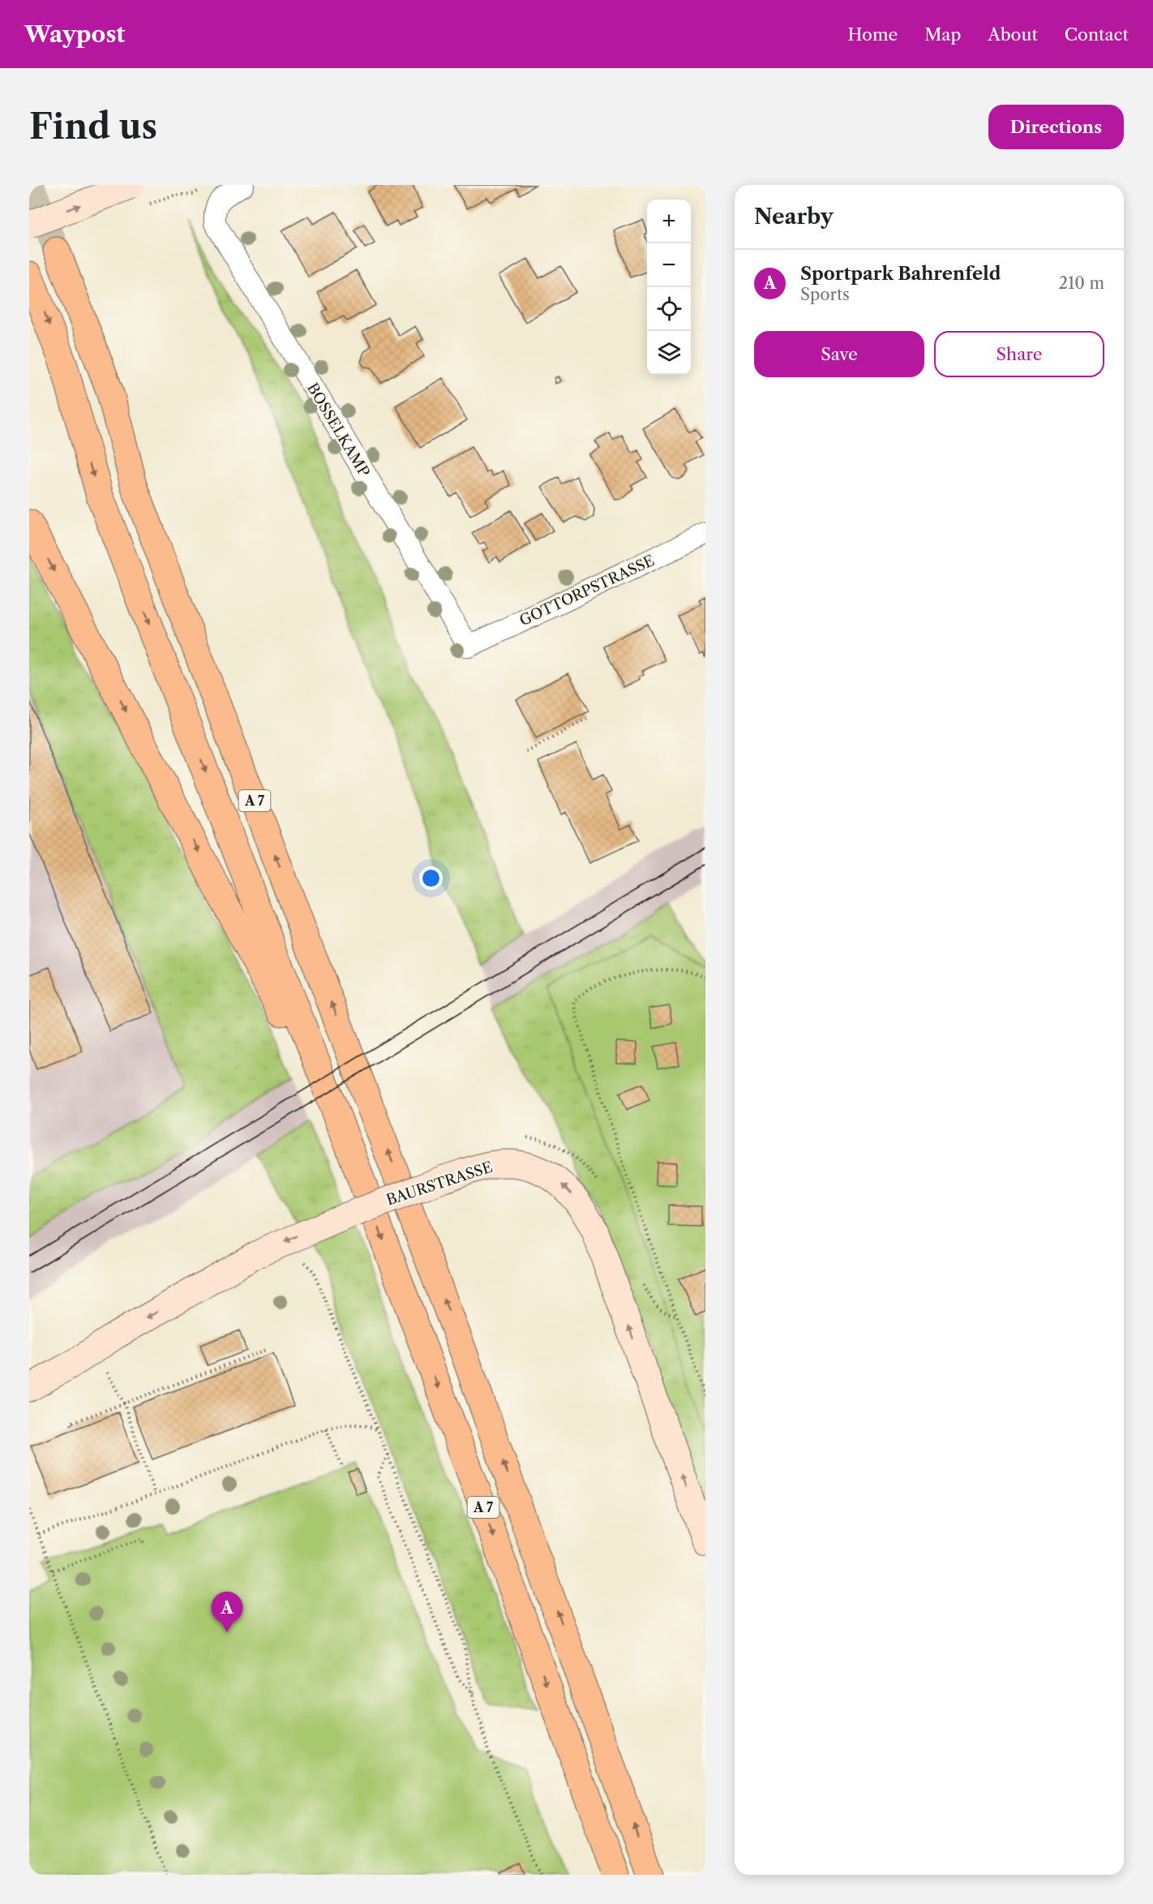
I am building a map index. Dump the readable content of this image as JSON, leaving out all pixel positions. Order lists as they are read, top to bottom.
{
  "streets": {
    "highway": ["A 7"],
    "main road": ["BAURSTRASSE"],
    "street": ["BOSSELKAMP", "GOTTORPSTRASSE"]
  },
  "crossings": [
    ["BOSSELKAMP", "GOTTORPSTRASSE"]
  ],
  "page": {
    "header": "Waypost",
    "nav": [
      "Home",
      "Map",
      "About",
      "Contact"
    ],
    "buttons": [
      "Directions",
      ["Save", "Share"]
    ],
    "title": "Find us",
    "heading": "Nearby",
    "map_buttons": ["+", "−"],
    "list": [
      {
        "mark": "A",
        "name": "Sportpark Bahrenfeld",
        "note": "Sports",
        "value": "210 m"
      }
    ],
    "pins": "A"
  }
}
